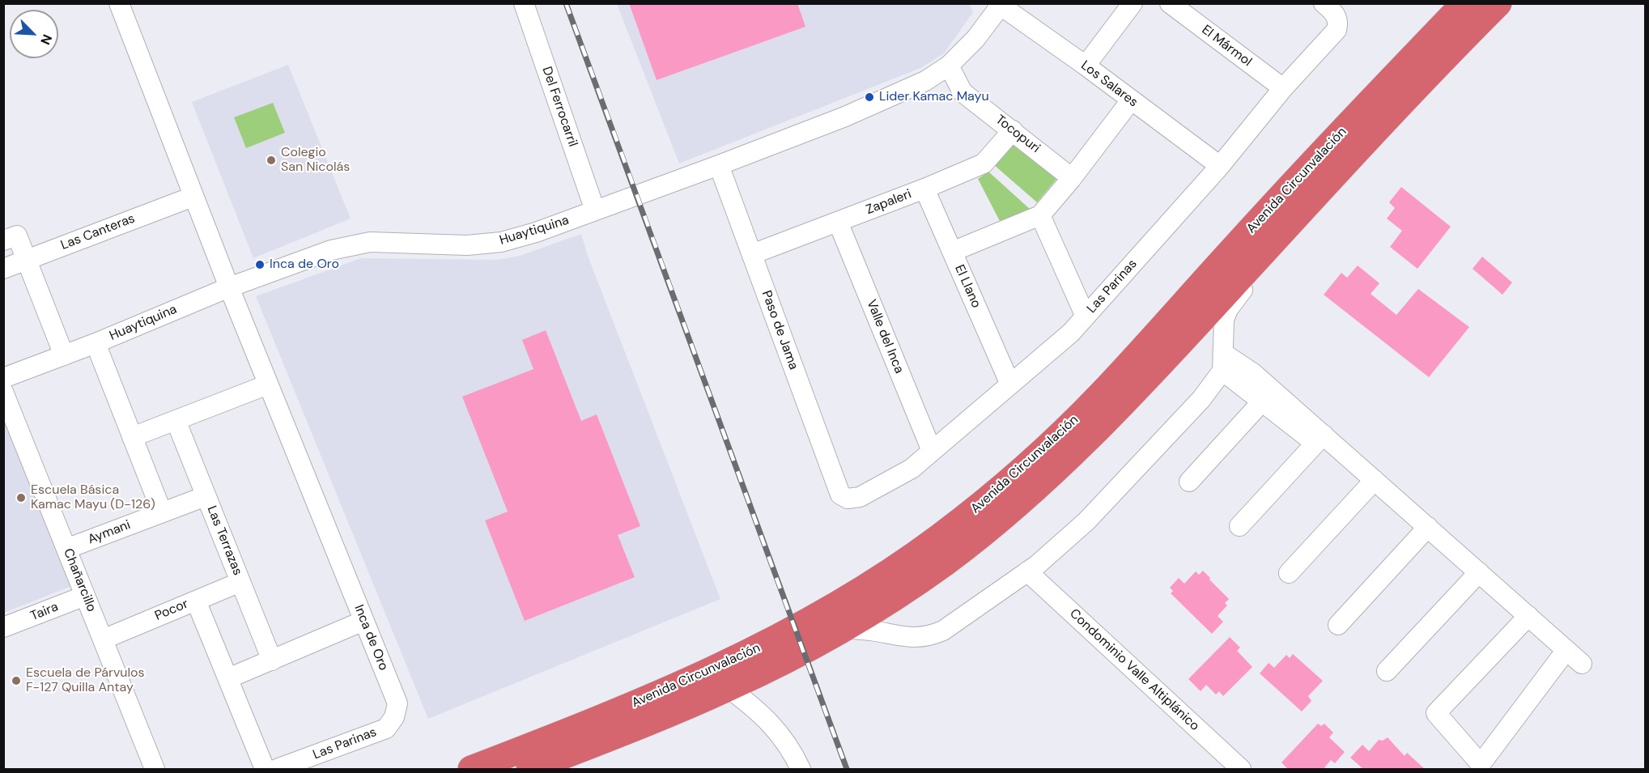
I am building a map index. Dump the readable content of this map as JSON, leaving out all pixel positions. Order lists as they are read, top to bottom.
{
  "streets": {
    "highway": ["Avenida Circunvalación"],
    "street": [
      "El Mármol",
      "Los Salares",
      "Del Ferrocarril",
      "Tocopuri",
      "Zapaleri",
      "Huaytiquina",
      "Las Canteras",
      "El Llano",
      "Las Parinas",
      "Paso de Jama",
      "Valle del Inca",
      "Aymani",
      "Las Terrazas",
      "Chañarcillo",
      "Pocor",
      "Taira",
      "Inca de Oro",
      "Condominio Valle Altiplánico"
    ]
  },
  "crossings": [
    ["El Mármol", "Las Parinas"],
    ["Los Salares", "Huaytiquina"],
    ["Los Salares", "Las Parinas"],
    ["Del Ferrocarril", "Huaytiquina"],
    ["Tocopuri", "Zapaleri"],
    ["Tocopuri", "Huaytiquina"],
    ["Zapaleri", "El Llano"],
    ["Zapaleri", "Paso de Jama"],
    ["Zapaleri", "Valle del Inca"],
    ["Huaytiquina", "Paso de Jama"],
    ["Huaytiquina", "Inca de Oro"],
    ["Las Canteras", "Inca de Oro"],
    ["El Llano", "Las Parinas"],
    ["Las Parinas", "Paso de Jama"],
    ["Las Parinas", "Valle del Inca"],
    ["Las Parinas", "Inca de Oro"],
    ["Aymani", "Las Terrazas"],
    ["Aymani", "Chañarcillo"],
    ["Las Terrazas", "Pocor"],
    ["Chañarcillo", "Pocor"],
    ["Chañarcillo", "Taira"]
  ],
  "places": [
    "Lider Kamac Mayu",
    "Colegio San Nicolás",
    "Inca de Oro",
    "Escuela Básica Kamac Mayu (D-126)",
    "Escuela de Párvulos F-127 Quilla Antay"
  ],
  "north": "bottom right"
}
